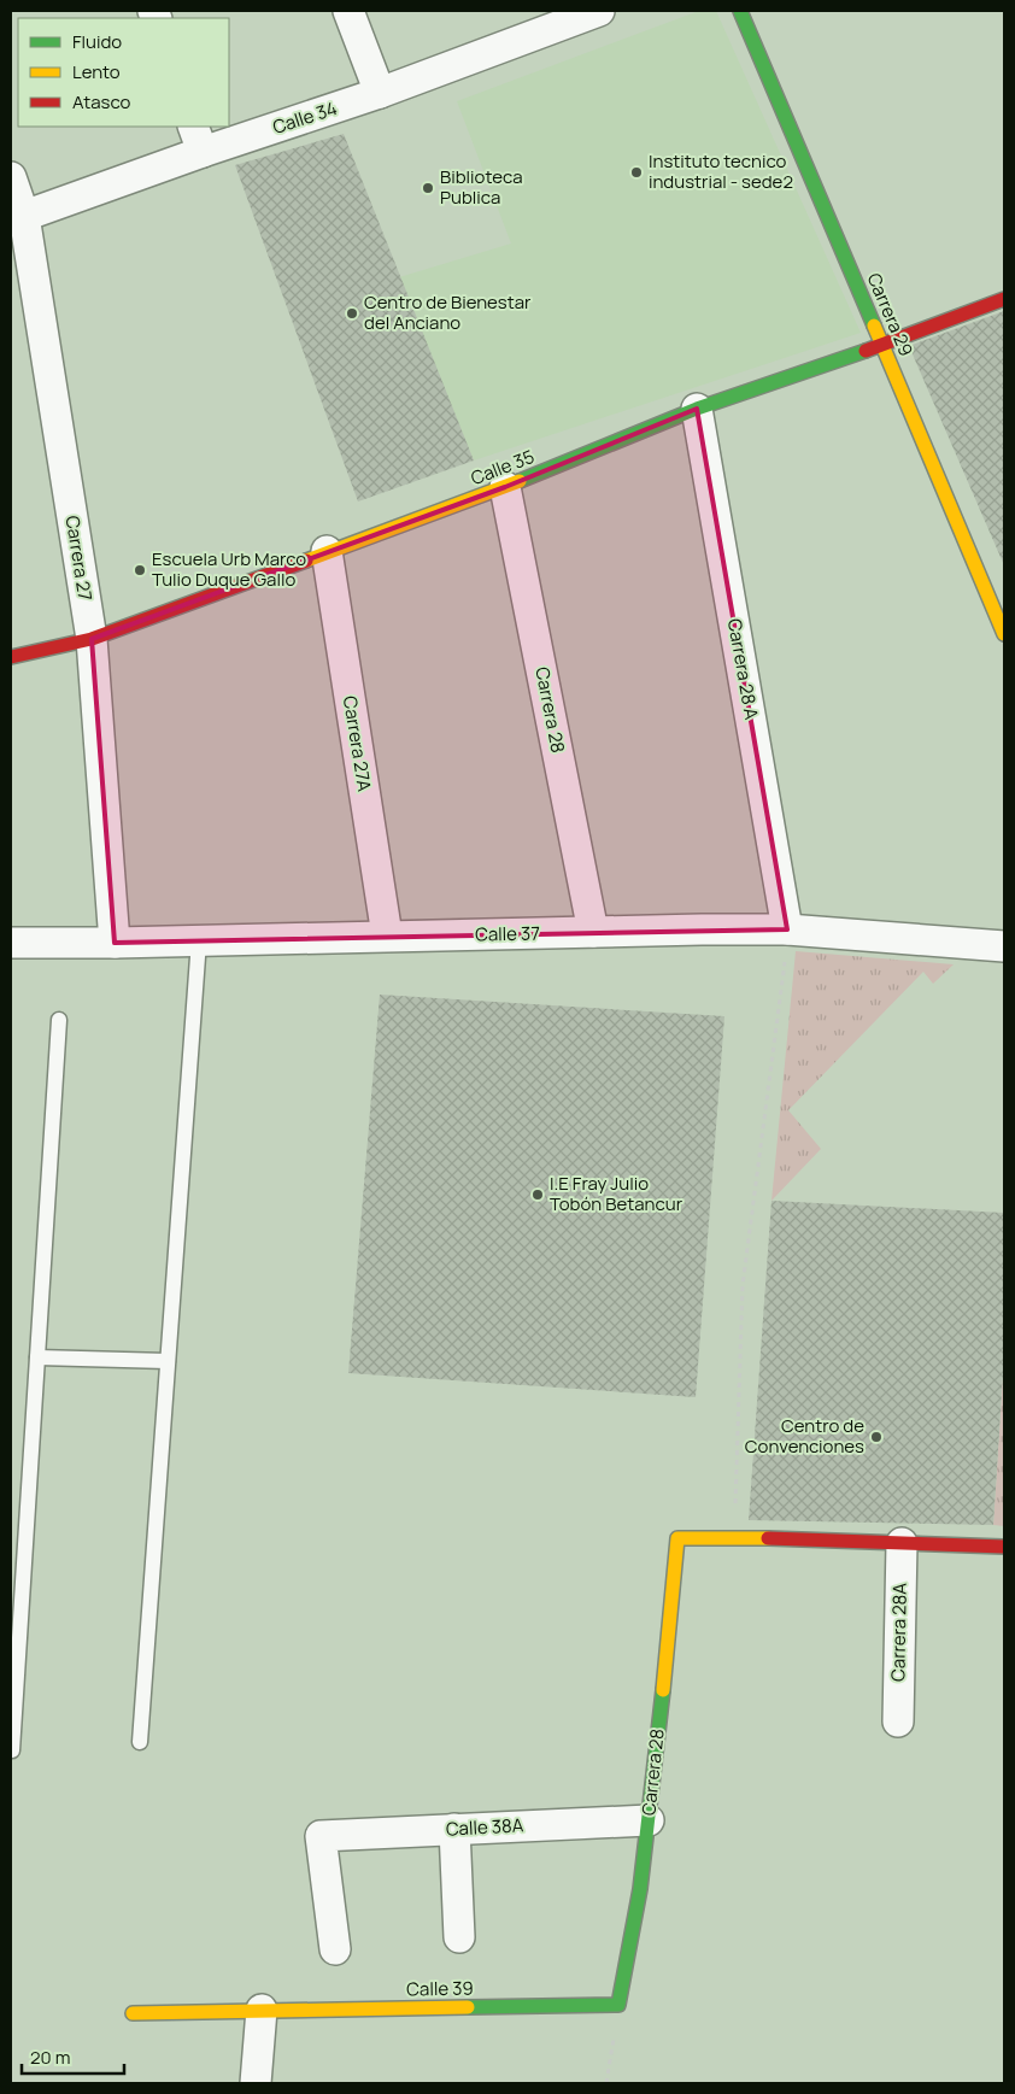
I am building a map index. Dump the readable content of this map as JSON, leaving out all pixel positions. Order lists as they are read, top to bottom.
{
  "streets": {
    "street": [
      "Calle 34",
      "Carrera 29",
      "Calle 35",
      "Carrera 27",
      "Carrera 28 A",
      "Carrera 28",
      "Carrera 27A",
      "Calle 37",
      "Carrera 28A",
      "Calle 38A",
      "Calle 39"
    ]
  },
  "crossings": [
    ["Calle 34", "Carrera 27"],
    ["Carrera 29", "Calle 35"],
    ["Calle 35", "Carrera 27"],
    ["Calle 35", "Carrera 28 A"],
    ["Calle 35", "Carrera 28"],
    ["Calle 35", "Carrera 27A"],
    ["Carrera 27", "Calle 37"],
    ["Carrera 28 A", "Calle 37"],
    ["Carrera 28", "Calle 37"],
    ["Carrera 28", "Calle 38A"],
    ["Carrera 28", "Calle 39"],
    ["Carrera 27A", "Calle 37"]
  ],
  "places": [
    "Instituto tecnico industrial - sede2",
    "Biblioteca Publica",
    "Centro de Bienestar del Anciano",
    "Escuela Urb Marco Tulio Duque Gallo",
    "I.E Fray Julio Tobón Betancur",
    "Centro de Convenciones"
  ],
  "legend": ["Fluido", "Lento", "Atasco"],
  "scale_bar": "20 m"
}
